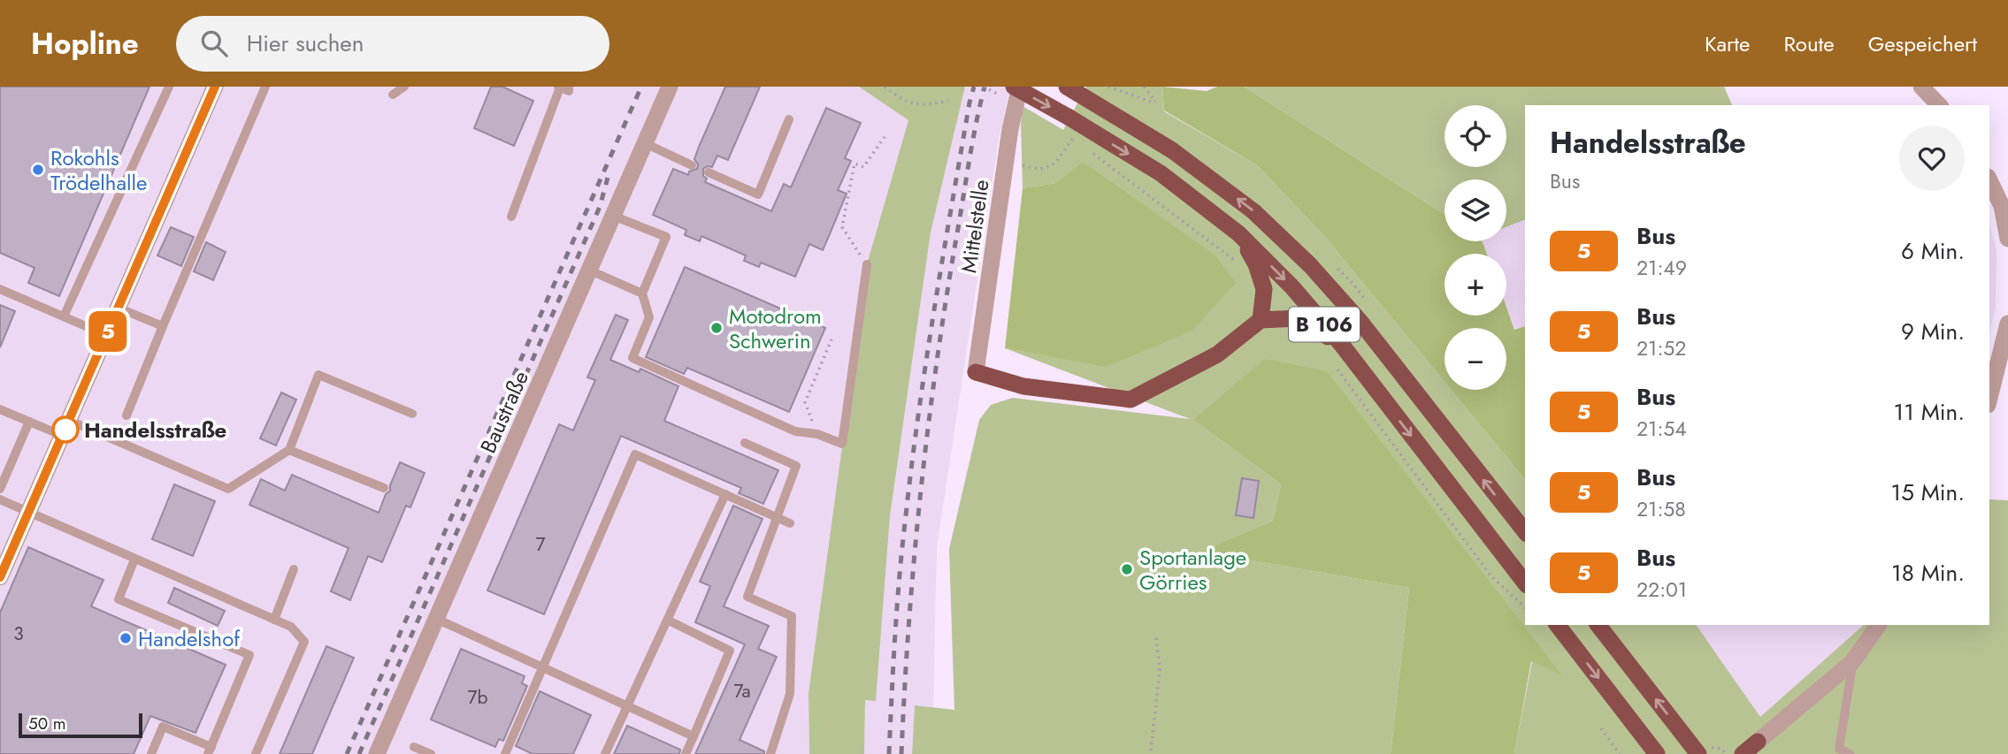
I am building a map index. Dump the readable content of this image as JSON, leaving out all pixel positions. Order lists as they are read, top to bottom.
{
  "streets": {
    "highway": ["B 106"],
    "street": ["Mittelstelle", "Baustraße"]
  },
  "places": [
    "Rokohls Trödelhalle",
    "Motodrom Schwerin",
    "Handelsstraße",
    "Sportanlage Görries",
    "Handelshof"
  ],
  "lines": ["bus line 5"],
  "house_numbers": [
    "7",
    "3",
    "7a",
    "7b"
  ],
  "scale_bar": "50 m",
  "page": {
    "header": "Hopline",
    "search": "Hier suchen",
    "nav": ["Karte", "Route", "Gespeichert"],
    "on_map": "5",
    "map_buttons": ["+", "−"],
    "heading": ["Handelsstraße", "Bus"],
    "list": [
      {
        "mark": "5",
        "name": "Bus",
        "note": "21:49",
        "value": "6 Min."
      },
      {
        "mark": "5",
        "name": "Bus",
        "note": "21:52",
        "value": "9 Min."
      },
      {
        "mark": "5",
        "name": "Bus",
        "note": "21:54",
        "value": "11 Min."
      },
      {
        "mark": "5",
        "name": "Bus",
        "note": "21:58",
        "value": "15 Min."
      },
      {
        "mark": "5",
        "name": "Bus",
        "note": "22:01",
        "value": "18 Min."
      }
    ],
    "scale": "50 m"
  }
}
